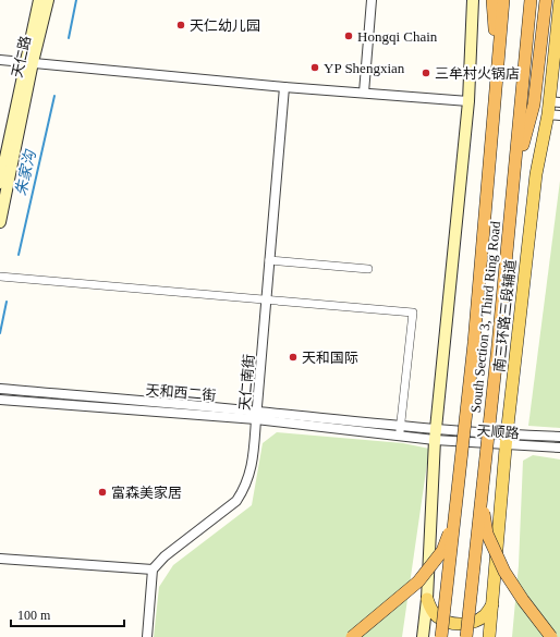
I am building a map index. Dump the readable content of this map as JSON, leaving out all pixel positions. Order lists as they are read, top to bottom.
{
  "streets": {
    "highway": ["South Section 3, Third Ring Road"],
    "main road": ["天仁路", "南三环路三段辅道"],
    "street": ["天仁南街", "天和西二街", "天顺路"]
  },
  "crossings": [
    ["南三环路三段辅道", "天顺路"],
    ["天仁南街", "天和西二街"],
    ["天和西二街", "天顺路"]
  ],
  "water": ["朱家沟"],
  "places": [
    "天仁幼儿园",
    "Hongqi Chain",
    "YP Shengxian",
    "三牟村火锅店",
    "天和国际",
    "富森美家居"
  ],
  "scale_bar": "100 m"
}
